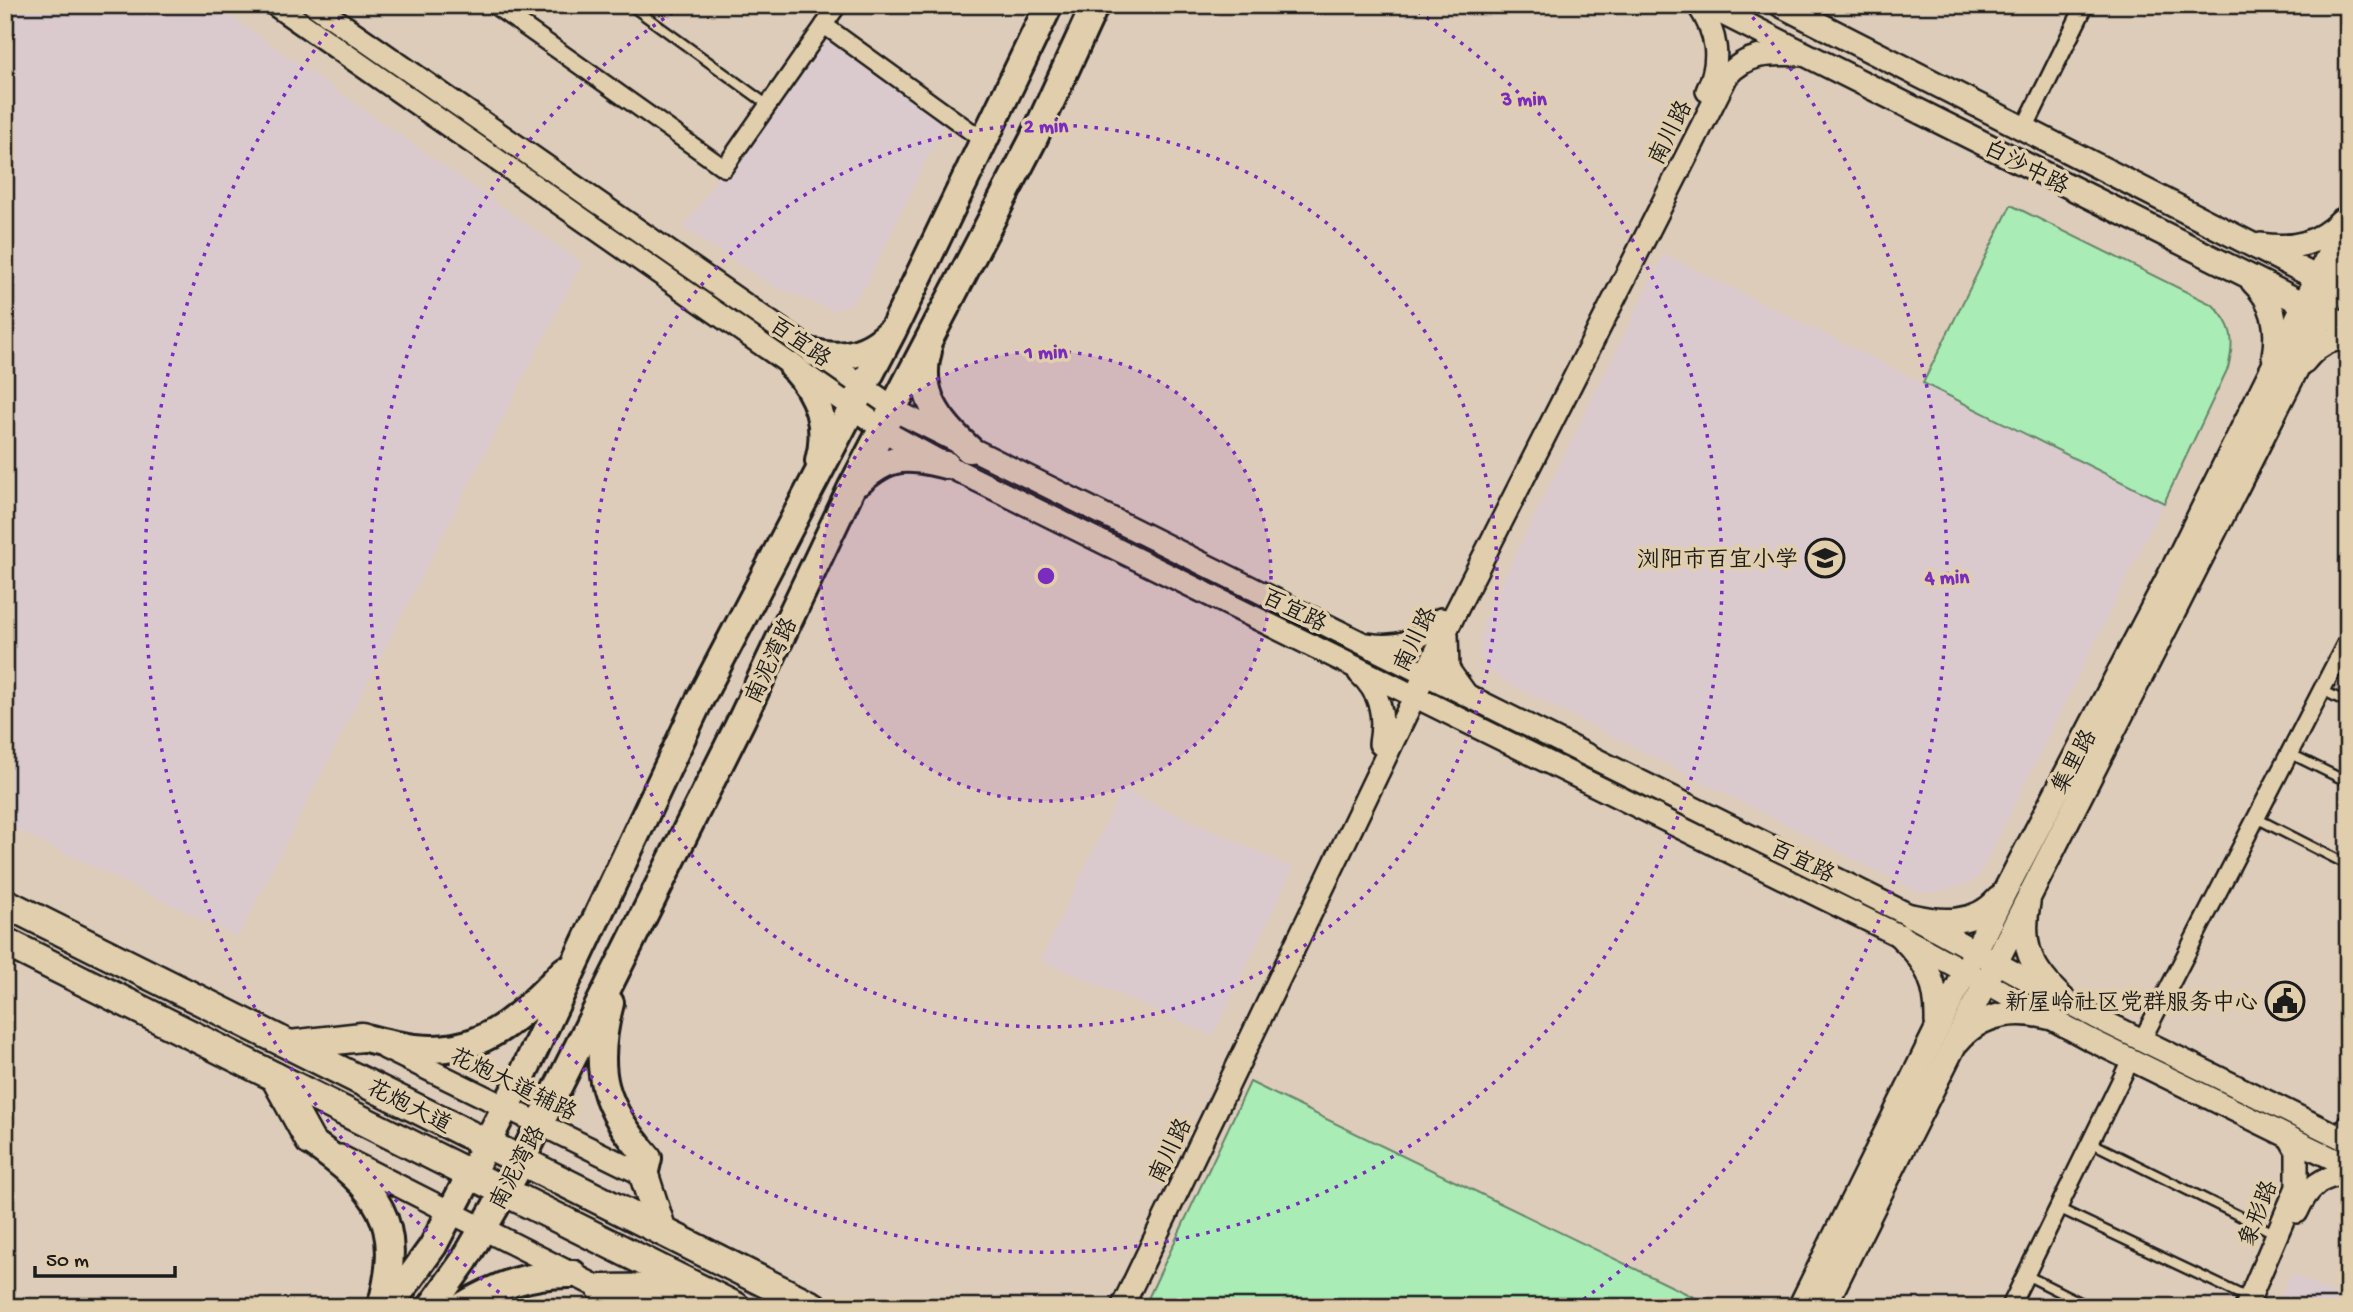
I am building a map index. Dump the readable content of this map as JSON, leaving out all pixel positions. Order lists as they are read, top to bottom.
{
  "streets": {
    "highway": ["花炮大道"],
    "main road": ["白沙中路", "南泥湾路", "集里路"],
    "street": [
      "南川路",
      "百宜路",
      "花炮大道辅路",
      "象形路"
    ]
  },
  "crossings": [
    ["南川路", "白沙中路"],
    ["南川路", "百宜路"],
    ["白沙中路", "集里路"],
    ["百宜路", "南泥湾路"],
    ["百宜路", "集里路"],
    ["百宜路", "象形路"],
    ["南泥湾路", "花炮大道辅路"],
    ["南泥湾路", "花炮大道"]
  ],
  "places": {
    "school or university": ["浏阳市百宜小学"],
    "public building": ["新屋岭社区党群服务中心"]
  },
  "scale_bar": "50 m",
  "rings": [
    "3 min",
    "2 min",
    "1 min",
    "4 min"
  ]
}
